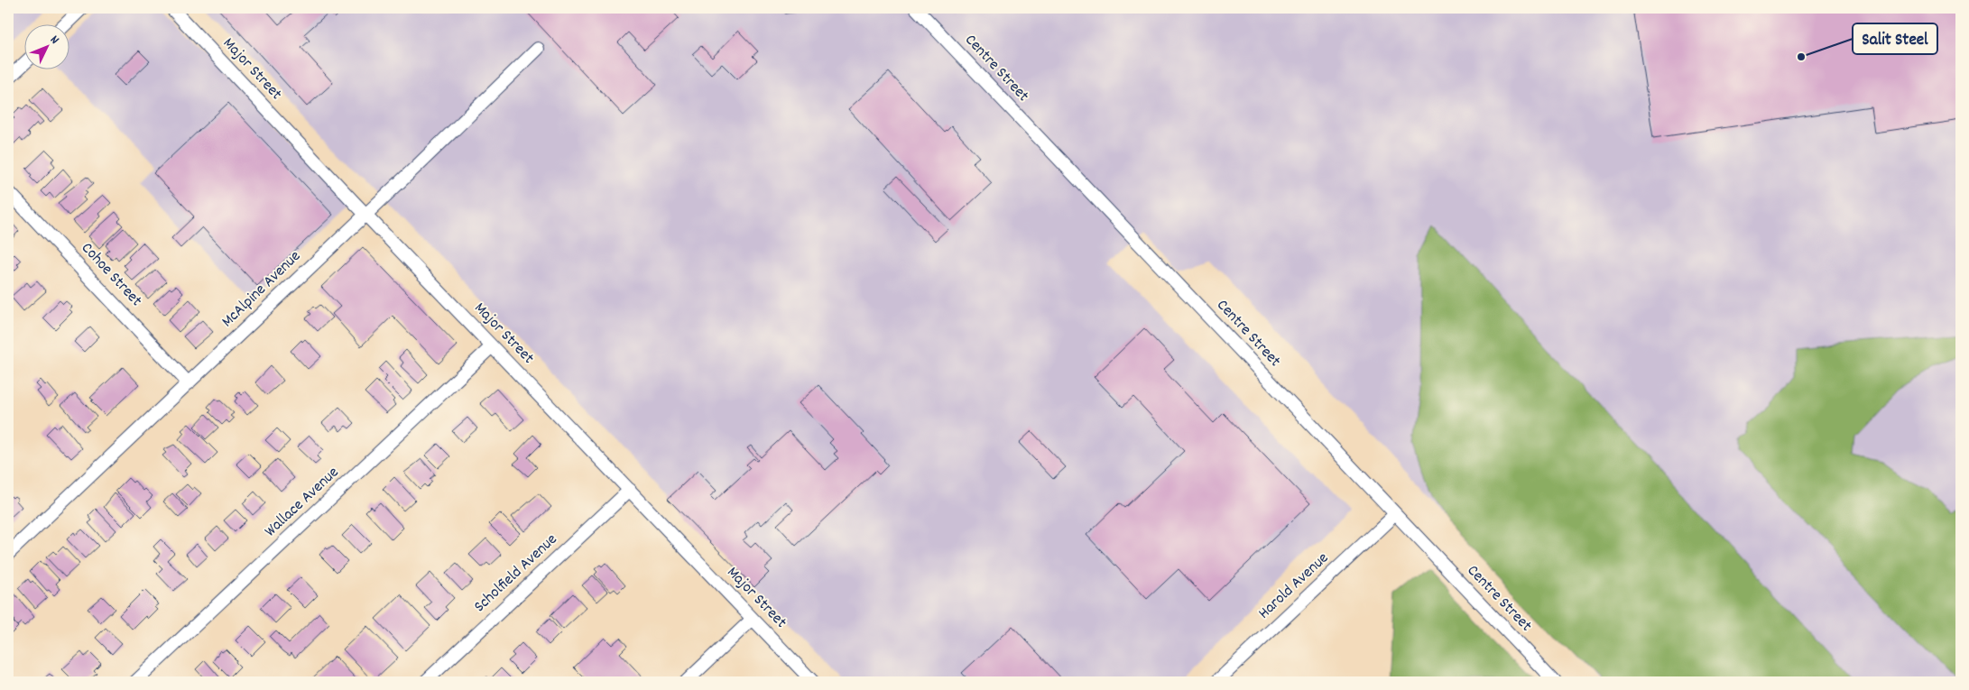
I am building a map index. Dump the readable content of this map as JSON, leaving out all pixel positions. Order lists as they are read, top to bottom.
{
  "streets": {
    "street": [
      "Centre Street",
      "Major Street",
      "Cohoe Street",
      "McAlpine Avenue",
      "Wallace Avenue",
      "Scholfield Avenue",
      "Harold Avenue"
    ]
  },
  "crossings": [
    ["Centre Street", "Harold Avenue"],
    ["Major Street", "McAlpine Avenue"],
    ["Major Street", "Wallace Avenue"],
    ["Major Street", "Scholfield Avenue"],
    ["Cohoe Street", "McAlpine Avenue"]
  ],
  "places": ["Salit Steel"],
  "north": "top right"
}
